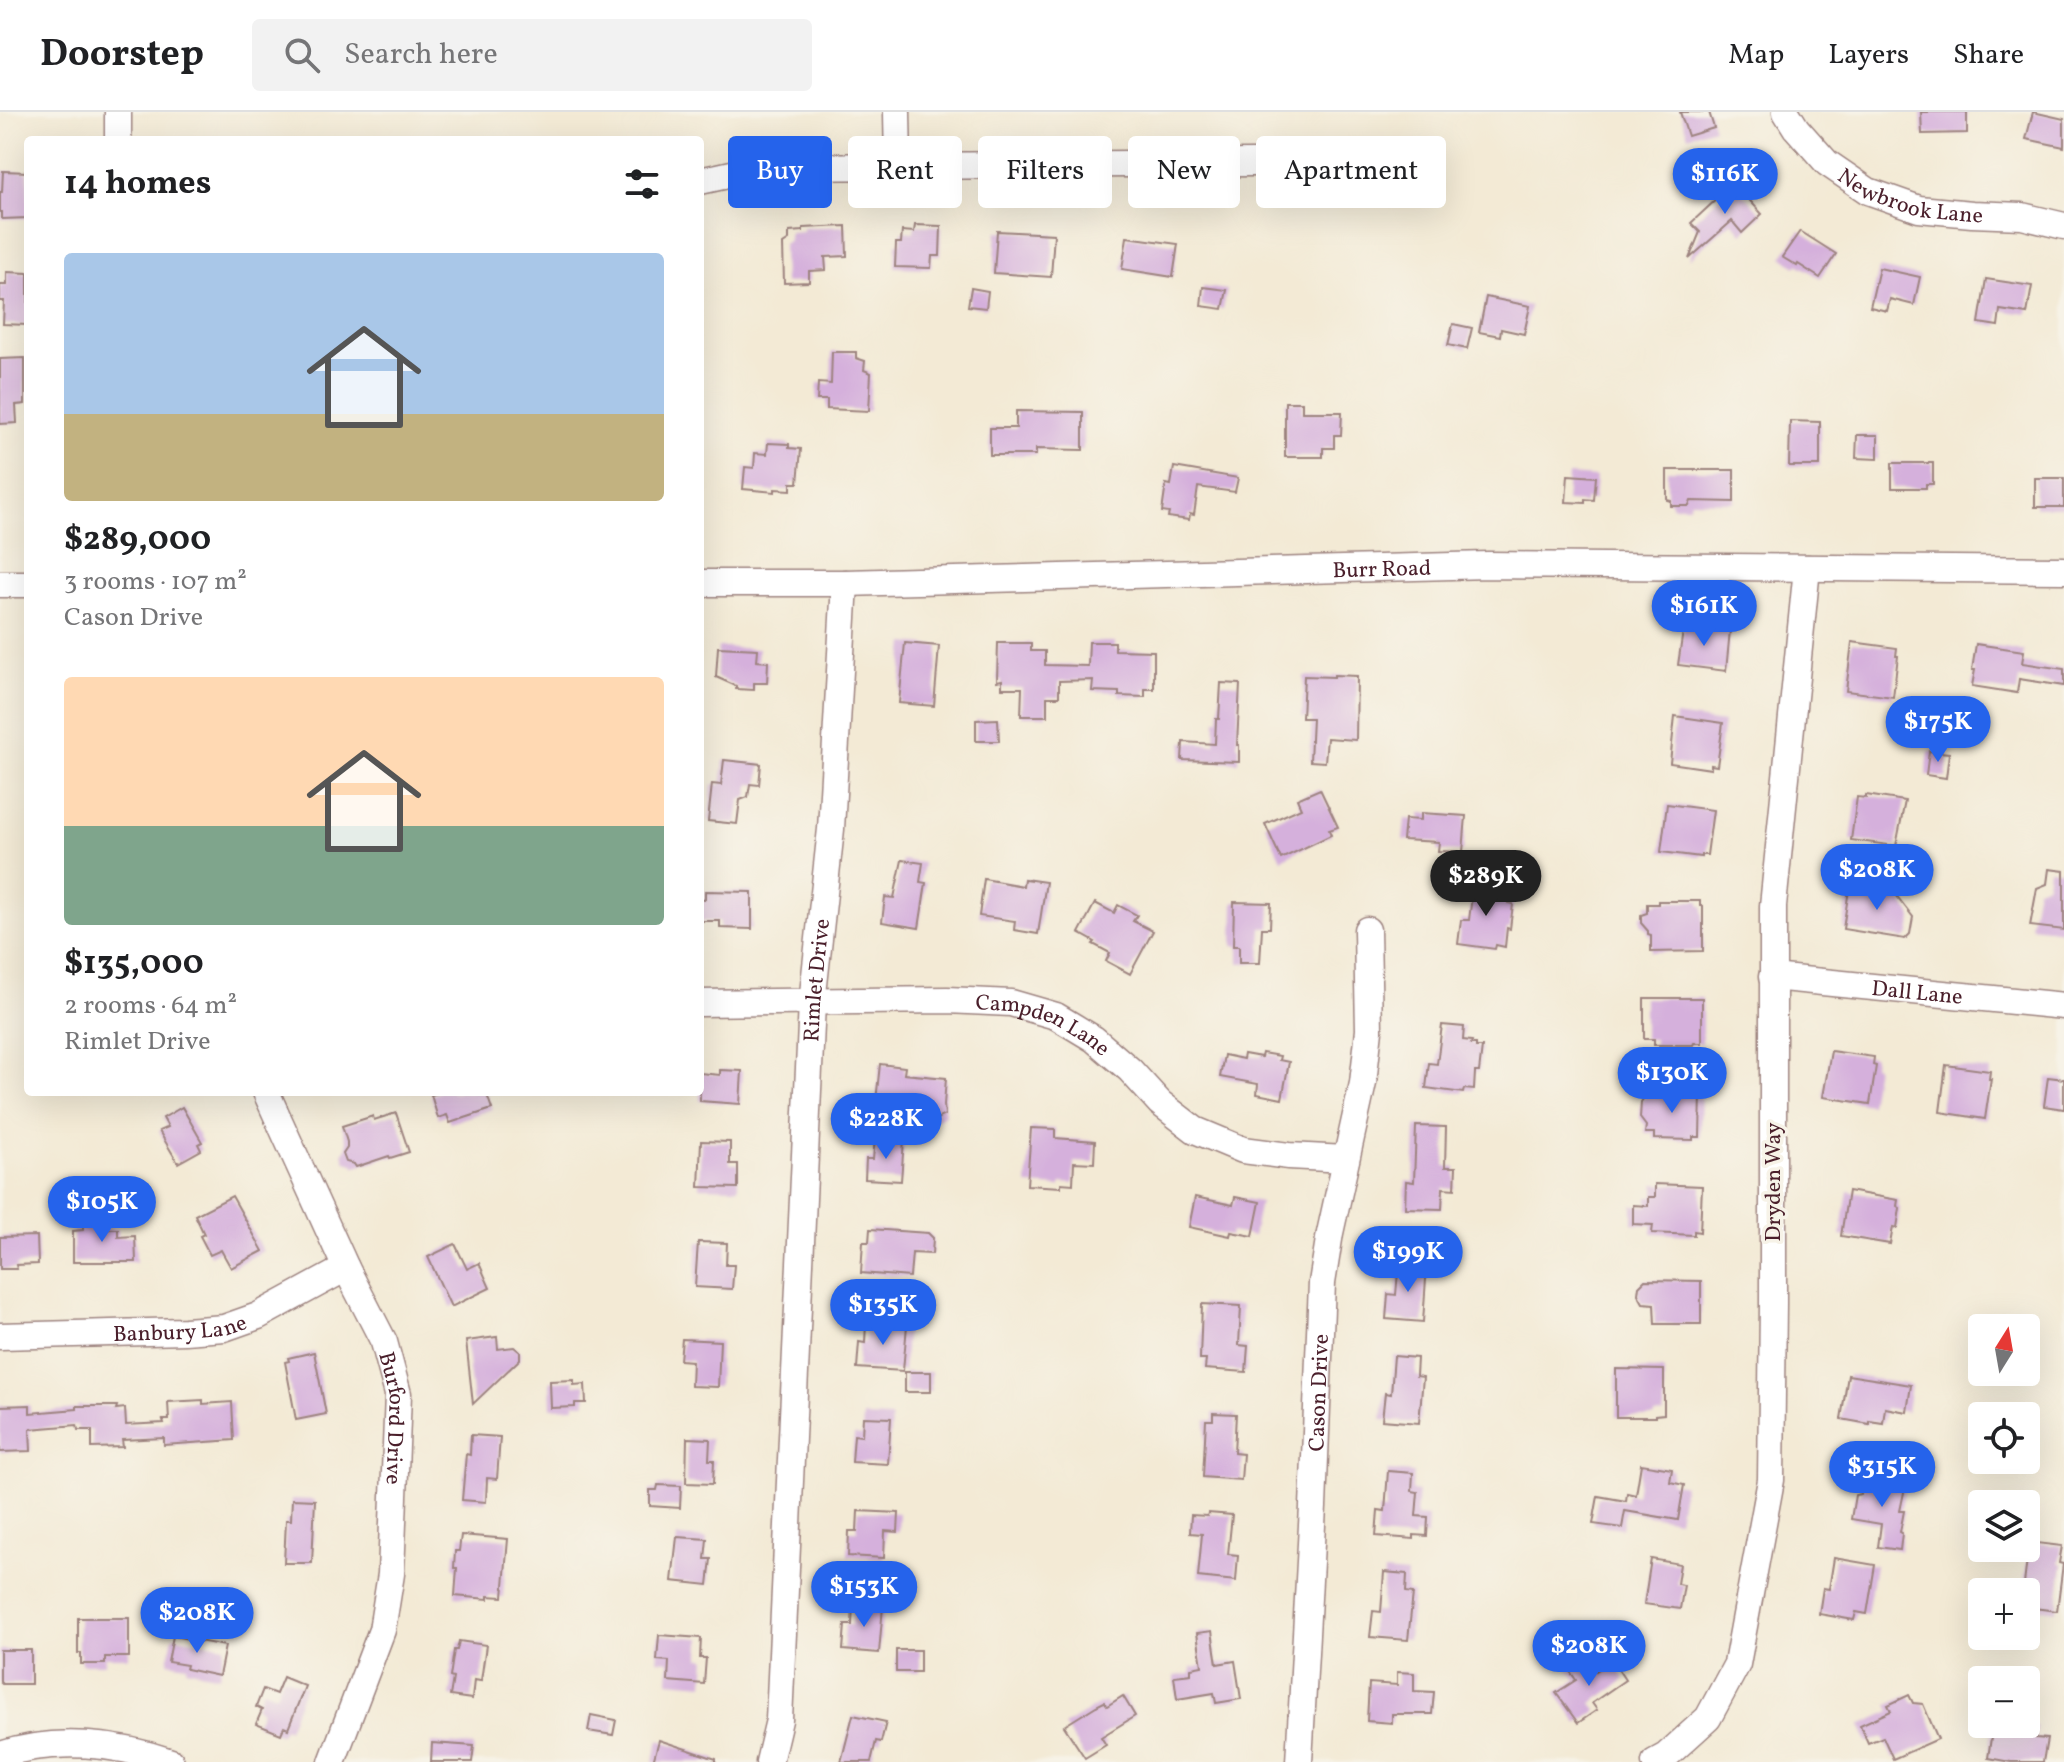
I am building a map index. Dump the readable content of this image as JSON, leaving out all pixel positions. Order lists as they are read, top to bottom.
{
  "streets": {
    "street": [
      "Newbrook Lane",
      "Burr Road",
      "Rimlet Drive",
      "Dall Lane",
      "Campden Lane",
      "Dryden Way",
      "Banbury Lane",
      "Cason Drive",
      "Burford Drive"
    ]
  },
  "crossings": [
    ["Burr Road", "Rimlet Drive"],
    ["Burr Road", "Dryden Way"],
    ["Rimlet Drive", "Campden Lane"],
    ["Dall Lane", "Dryden Way"],
    ["Campden Lane", "Cason Drive"],
    ["Banbury Lane", "Burford Drive"]
  ],
  "north": "top",
  "page": {
    "header": "Doorstep",
    "search": "Search here",
    "nav": ["Map", "Layers", "Share"],
    "chip": [
      "Buy",
      "Rent",
      "Filters",
      "New",
      "Apartment"
    ],
    "heading": "14 homes",
    "price": [
      "$116K",
      "$161K",
      "$175K",
      "$208K",
      "$289K",
      "$130K",
      "$228K",
      "$105K",
      "$199K",
      "$135K",
      "$315K",
      "$153K",
      "$208K",
      "$208K"
    ],
    "list": [
      {
        "name": "$289,000",
        "note": "3 rooms · 107 m² · Cason Drive"
      },
      {
        "name": "$135,000",
        "note": "2 rooms · 64 m² · Rimlet Drive"
      }
    ],
    "map_buttons": ["+", "−"]
  }
}
